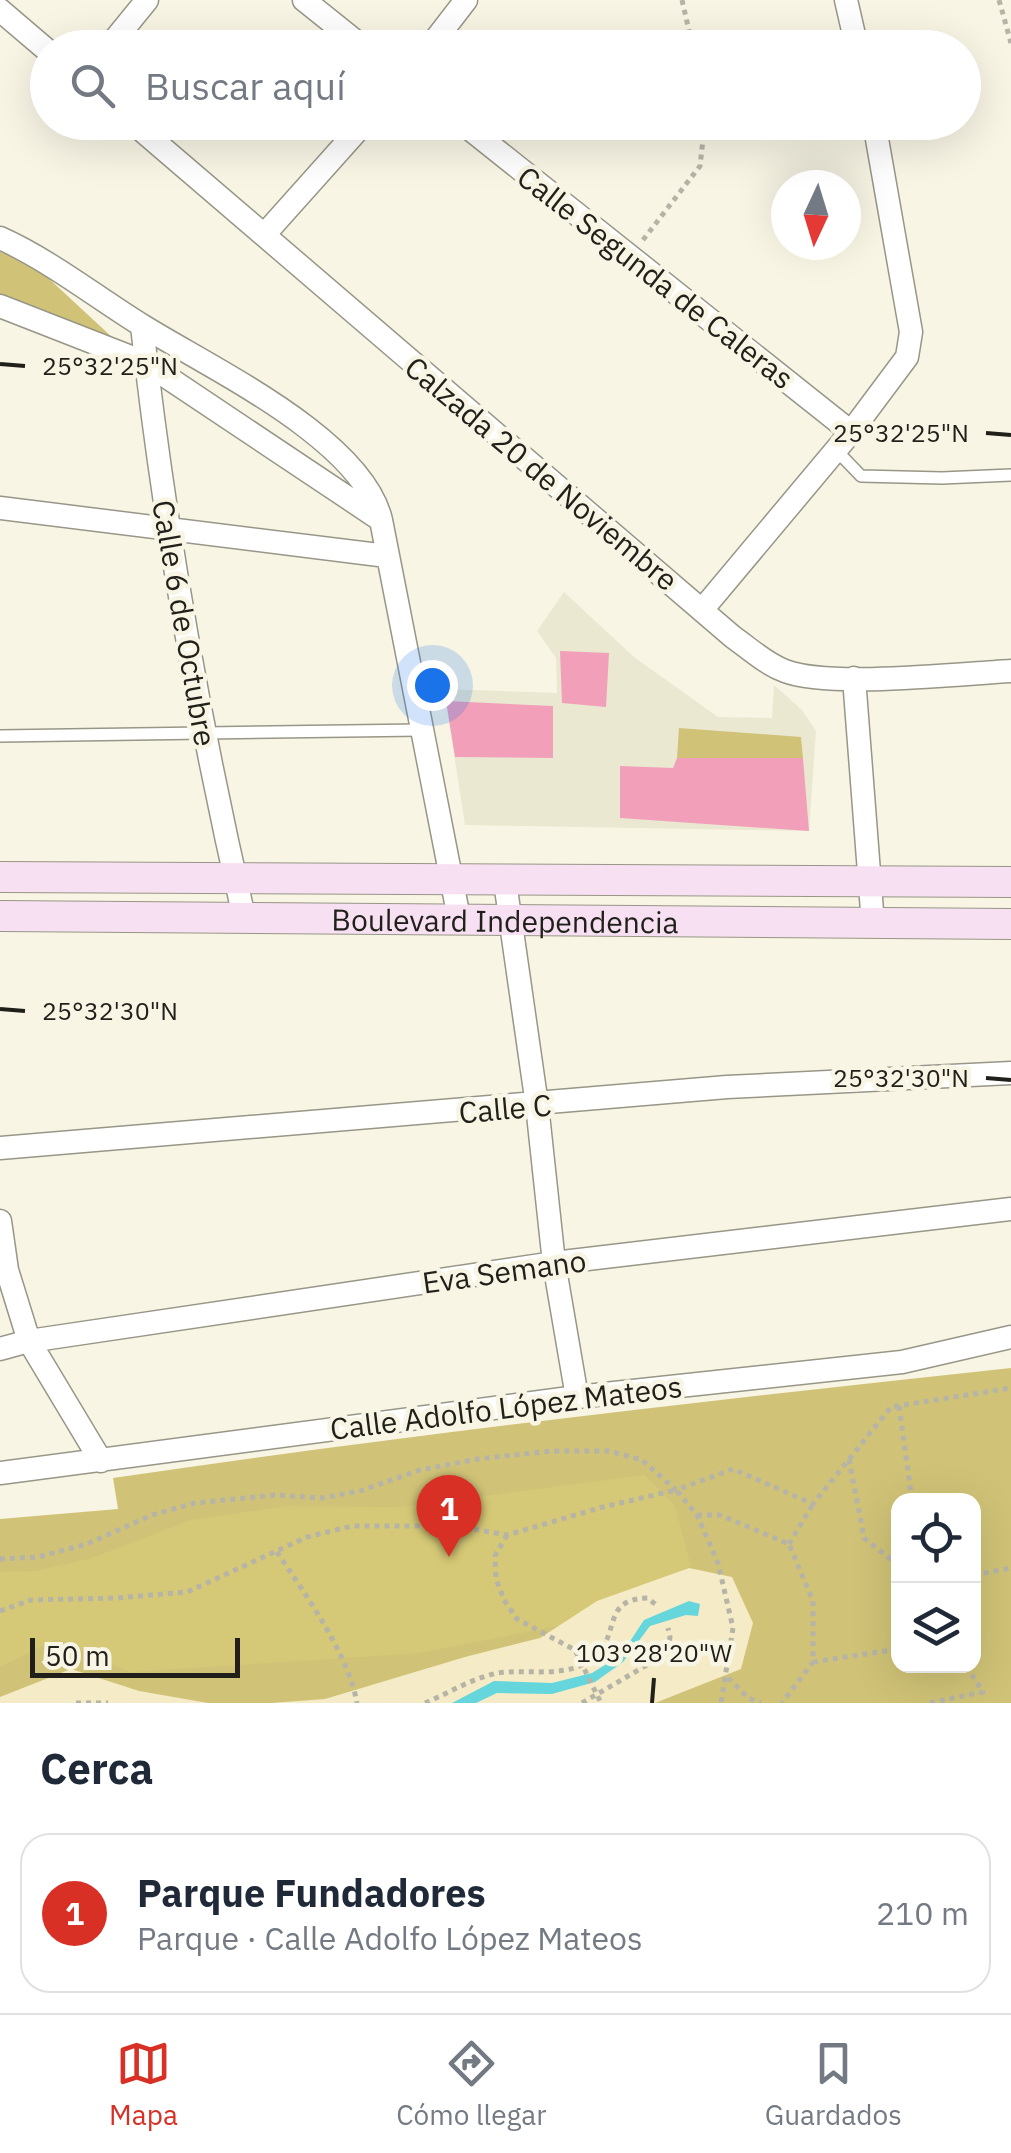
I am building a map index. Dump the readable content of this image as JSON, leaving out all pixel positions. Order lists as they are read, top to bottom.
{
  "streets": {
    "street": [
      "Calle Segunda de Caleras",
      "Calzada 20 de Noviembre",
      "Calle 6 de Octubre",
      "Boulevard Independencia",
      "Calle C",
      "Eva Semano",
      "Calle Adolfo López Mateos"
    ]
  },
  "crossings": [
    ["Calle 6 de Octubre", "Boulevard Independencia"]
  ],
  "scale_bar": "50 m",
  "north": "bottom",
  "page": {
    "search": "Buscar aquí",
    "pins": "1",
    "scale": "50 m",
    "heading": "Cerca",
    "list": [
      {
        "mark": "1",
        "name": "Parque Fundadores",
        "note": "Parque · Calle Adolfo López Mateos",
        "value": "210 m"
      }
    ],
    "nav": ["Mapa", "Cómo llegar", "Guardados"]
  },
  "coordinates": ["25°32'25\"N", "25°32'30\"N", "103°28'20\"W"]
}
